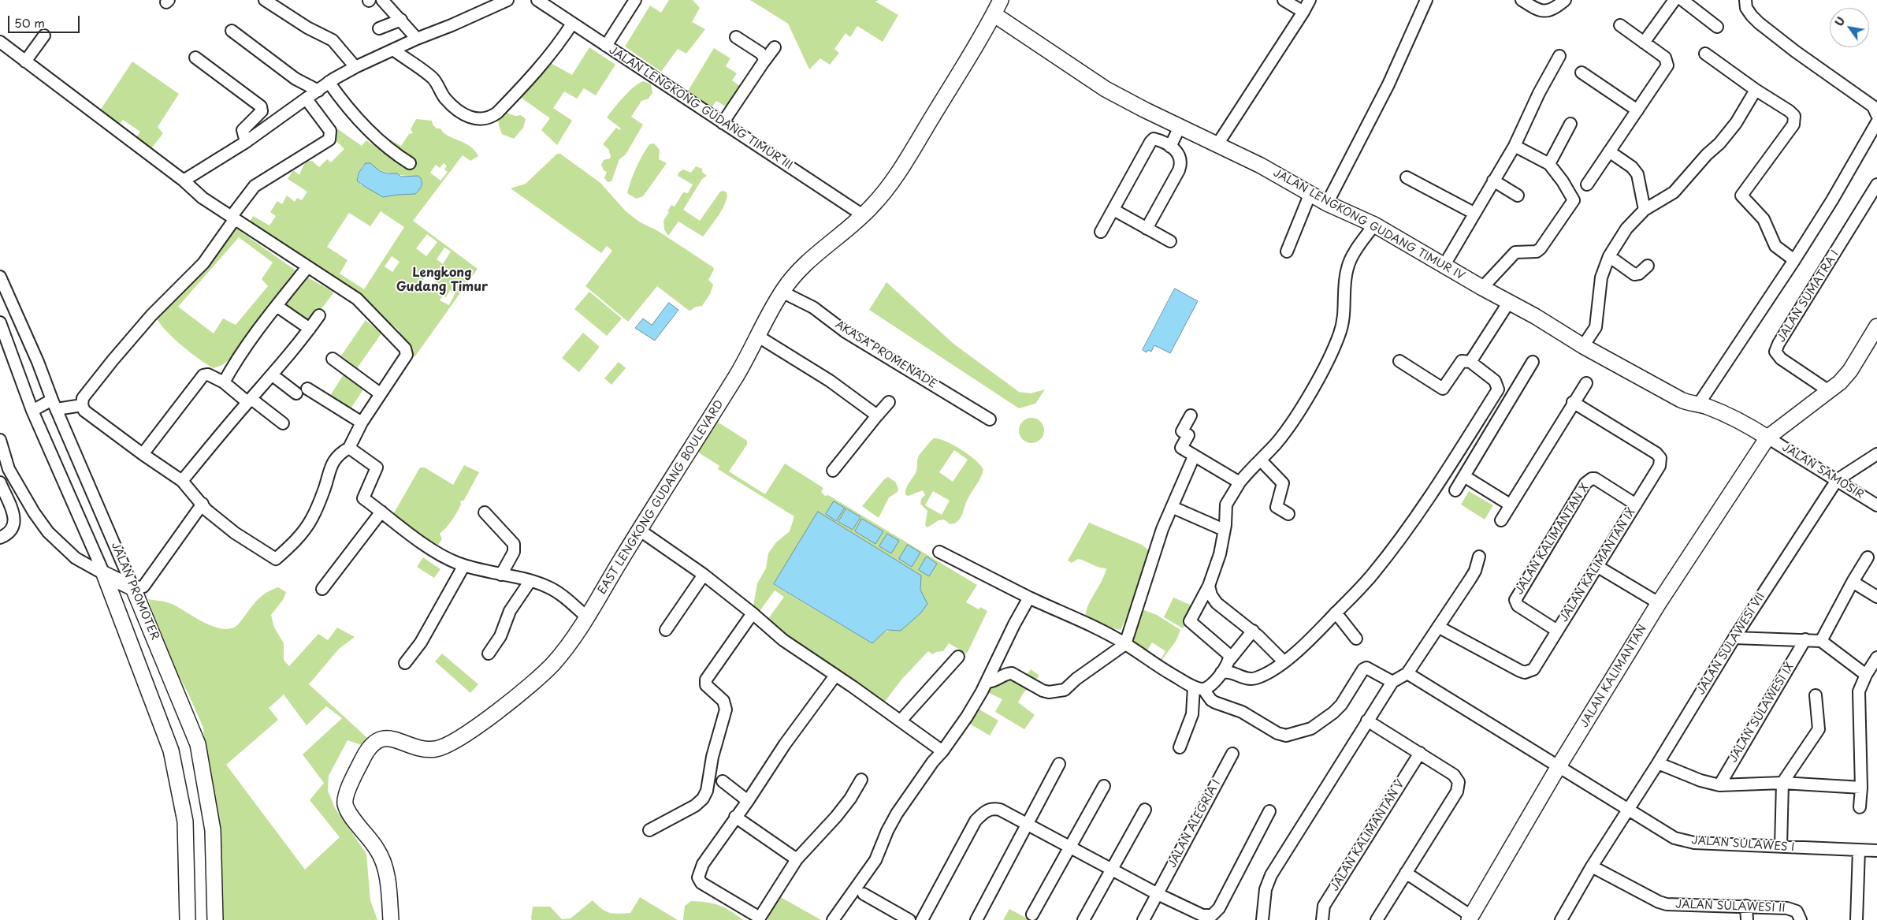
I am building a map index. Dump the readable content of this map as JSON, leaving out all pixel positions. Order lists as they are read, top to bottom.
{
  "streets": {
    "street": [
      "JALAN LENGKONG GUDANG TIMUR III",
      "JALAN LENGKONG GUDANG TIMUR IV",
      "JALAN SUMATRA I",
      "AKASA PROMENADE",
      "JALAN SAMOSIR",
      "EAST LENGKONG GUDANG BOULEVARD",
      "JALAN KALIMANTAN X",
      "JALAN KALIMANTAN IX",
      "JALAN PROMOTER",
      "JALAN SULAWESI VII",
      "JALAN KALIMANTAN",
      "JALAN SULAWESI IX",
      "JALAN ALEGRIA I",
      "JALAN KALIMANTAN V",
      "JALAN SULAWES I",
      "JALAN SULAWESI II"
    ]
  },
  "crossings": [
    ["JALAN LENGKONG GUDANG TIMUR III", "EAST LENGKONG GUDANG BOULEVARD"],
    ["JALAN LENGKONG GUDANG TIMUR IV", "JALAN SAMOSIR"],
    ["JALAN LENGKONG GUDANG TIMUR IV", "EAST LENGKONG GUDANG BOULEVARD"],
    ["JALAN LENGKONG GUDANG TIMUR IV", "JALAN KALIMANTAN"],
    ["JALAN SUMATRA I", "JALAN KALIMANTAN"],
    ["AKASA PROMENADE", "EAST LENGKONG GUDANG BOULEVARD"],
    ["JALAN SAMOSIR", "JALAN SULAWESI VII"],
    ["JALAN SAMOSIR", "JALAN KALIMANTAN"],
    ["JALAN KALIMANTAN X", "JALAN KALIMANTAN IX"],
    ["JALAN SULAWESI VII", "JALAN SULAWES I"],
    ["JALAN SULAWESI VII", "JALAN SULAWESI II"],
    ["JALAN KALIMANTAN", "JALAN SULAWES I"]
  ],
  "districts": ["Lengkong Gudang Timur"],
  "scale_bar": "50 m",
  "north": "top left"
}
